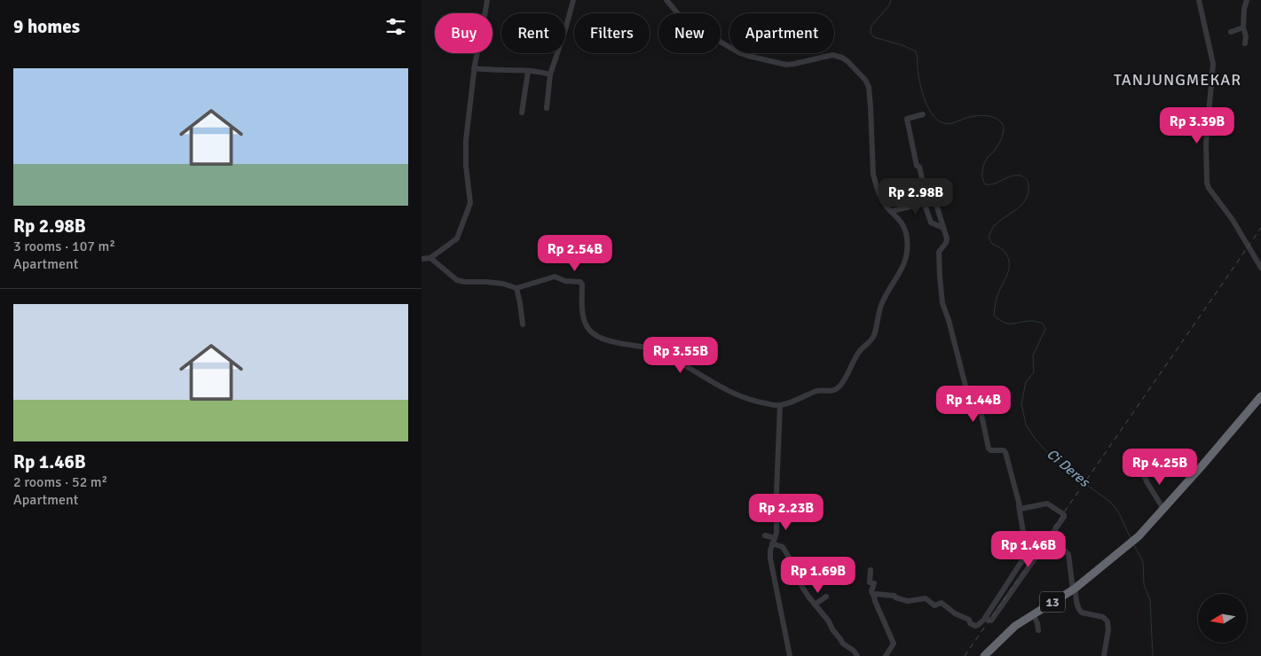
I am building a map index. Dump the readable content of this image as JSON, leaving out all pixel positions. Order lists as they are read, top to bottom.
{
  "streets": {
    "highway": ["13"]
  },
  "districts": ["TANJUNGMEKAR"],
  "water": ["Ci Deres"],
  "north": "left",
  "page": {
    "heading": "9 homes",
    "chip": [
      "Buy",
      "Rent",
      "Filters",
      "New",
      "Apartment"
    ],
    "list": [
      {
        "name": "Rp 2.98B",
        "note": "3 rooms · 107 m² · Apartment"
      },
      {
        "name": "Rp 1.46B",
        "note": "2 rooms · 52 m² · Apartment"
      }
    ],
    "price": [
      "Rp 3.39B",
      "Rp 2.98B",
      "Rp 2.54B",
      "Rp 3.55B",
      "Rp 1.44B",
      "Rp 4.25B",
      "Rp 2.23B",
      "Rp 1.46B",
      "Rp 1.69B"
    ]
  }
}
